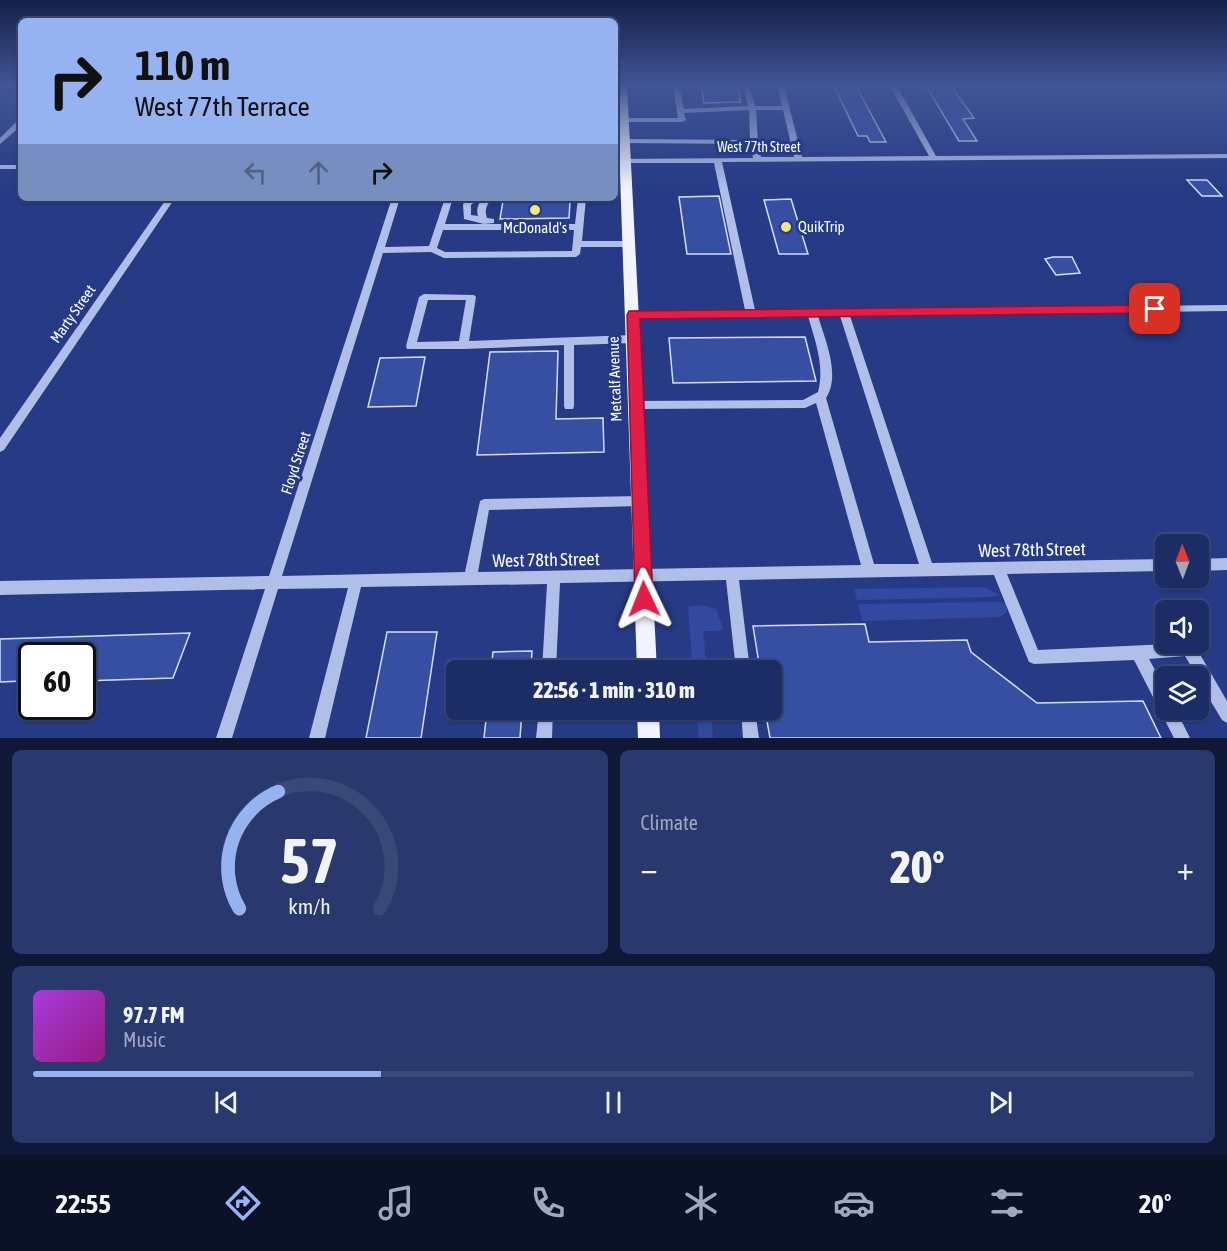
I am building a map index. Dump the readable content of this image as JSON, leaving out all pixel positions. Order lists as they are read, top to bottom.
{
  "streets": {
    "main road": ["Metcalf Avenue"],
    "street": [
      "West 77th Street",
      "Marty Street",
      "Floyd Street",
      "West 78th Street"
    ]
  },
  "crossings": [
    ["West 77th Street", "Metcalf Avenue"],
    ["Metcalf Avenue", "West 78th Street"],
    ["Floyd Street", "West 78th Street"]
  ],
  "places": ["McDonald's", "QuikTrip"],
  "north": "top",
  "page": {
    "turn": ["110 m", "West 77th Terrace"],
    "limit": "60",
    "trip": "22:56 · 1 min · 310 m",
    "tile": "Climate",
    "heat": ["−", "20°", "+"],
    "song": ["97.7 FM", "Music"],
    "tabs": ["22:55", "20°"],
    "gauge": ["57", "km/h"]
  }
}
